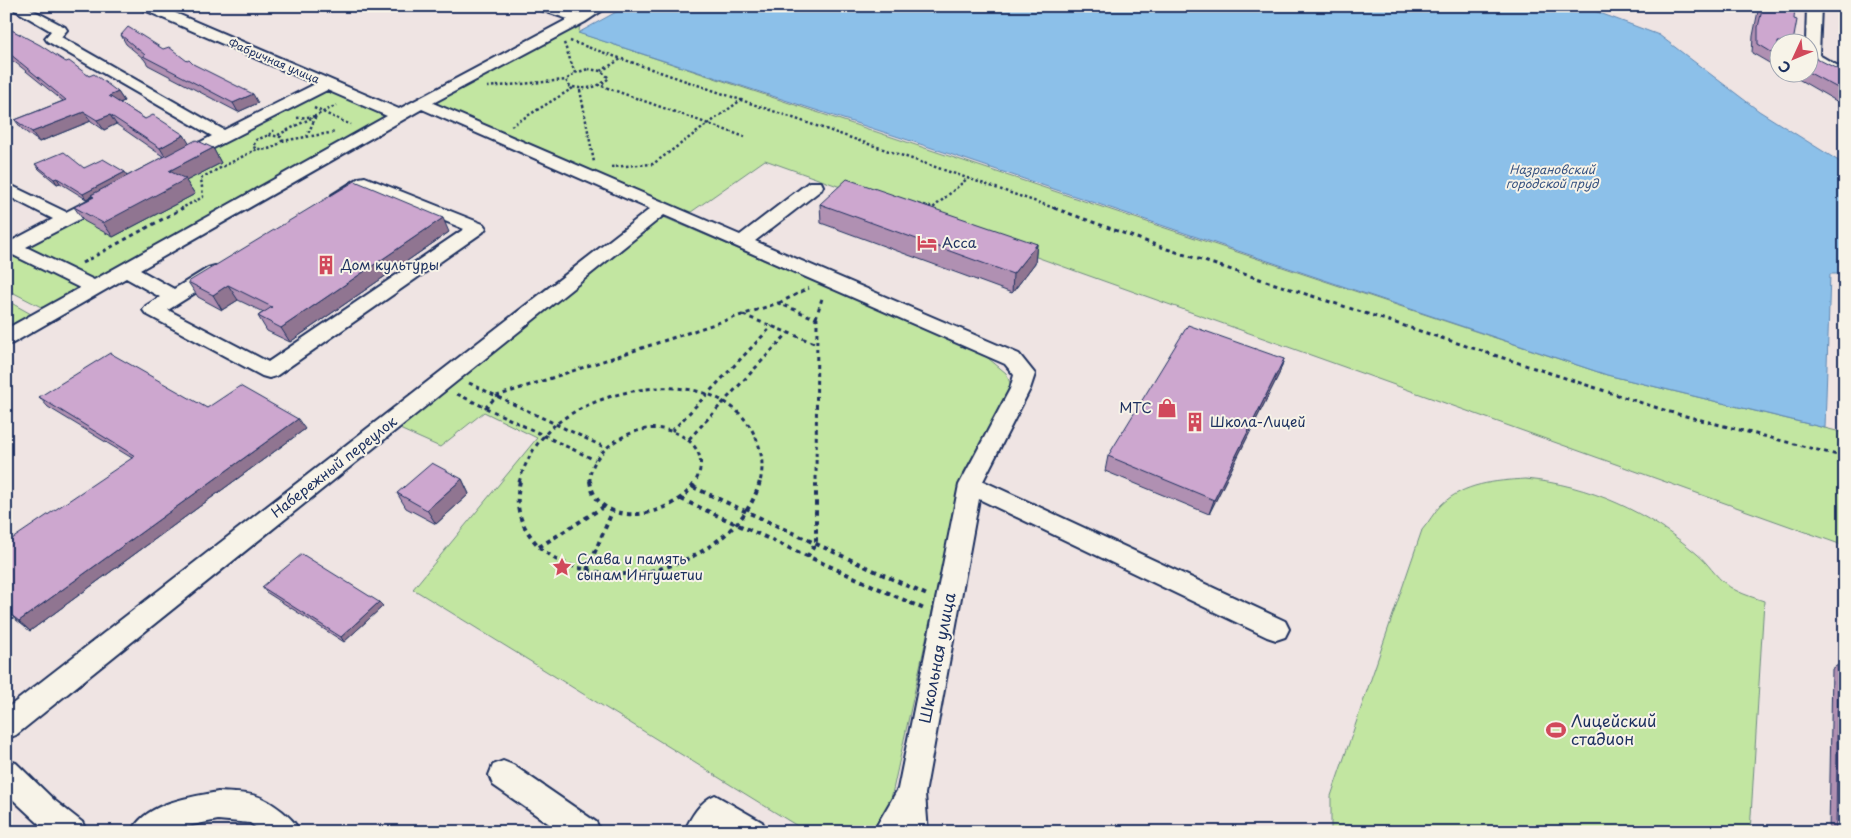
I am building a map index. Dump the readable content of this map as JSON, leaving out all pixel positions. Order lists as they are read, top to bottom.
{
  "streets": {
    "street": ["Фабричная улица", "Набережный переулок", "Школьная улица"]
  },
  "water": ["Назрановский городской пруд"],
  "places": {
    "hotel": ["Асса"],
    "building": ["Дом культуры", "Школа-Лицей"],
    "shop": ["МТС"],
    "place": ["Слава и память сынам Ингушетии"],
    "sports": ["Лицейский стадион"]
  },
  "north": "bottom left"
}
